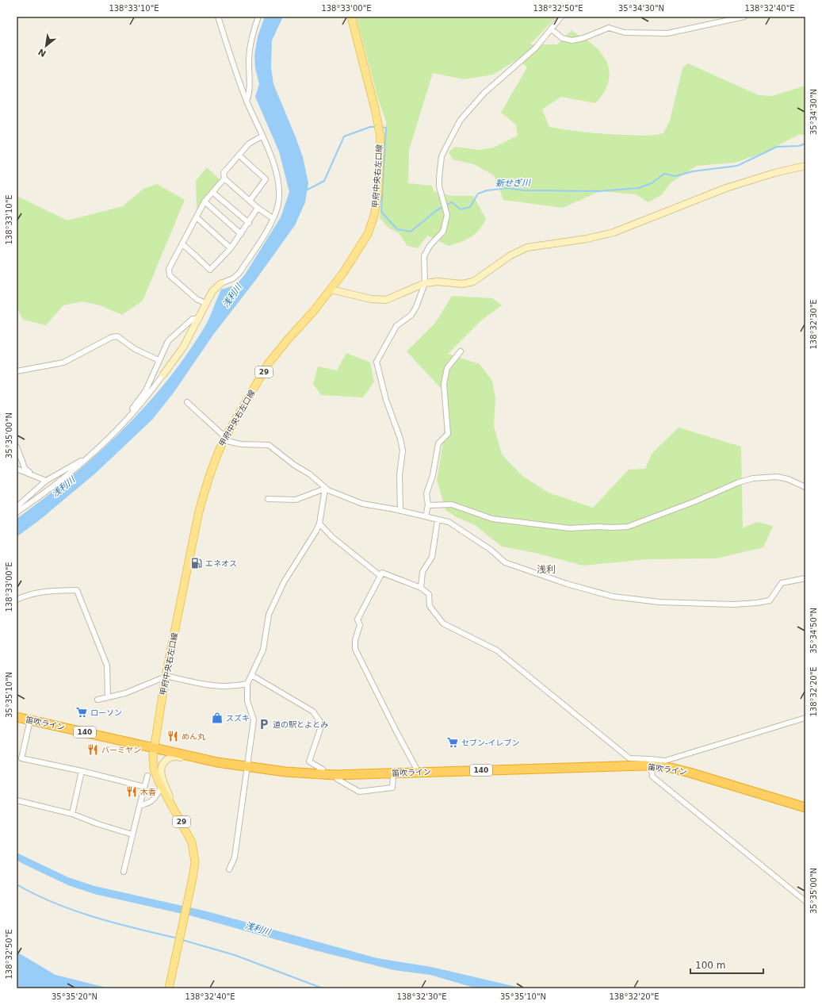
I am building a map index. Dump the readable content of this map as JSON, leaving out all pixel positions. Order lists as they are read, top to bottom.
{
  "streets": {
    "highway": ["笛吹ライン", "140"],
    "main road": ["甲府中央右左口線", "29"]
  },
  "crossings": [
    ["甲府中央右左口線", "笛吹ライン"]
  ],
  "districts": ["浅利"],
  "water": ["新せぎ川", "浅利川"],
  "places": {
    "fuel station": ["エネオス"],
    "supermarket": ["ローソン", "セブン-イレブン"],
    "shop": ["スズキ"],
    "parking": ["道の駅とよとみ"],
    "restaurant": ["めん丸", "バーミヤン", "木香"]
  },
  "scale_bar": "100 m",
  "north": "bottom left",
  "coordinates": [
    "138°33'10\"E",
    "138°33'00\"E",
    "138°32'50\"E",
    "35°34'30\"N",
    "138°32'40\"E",
    "138°32'30\"E",
    "35°35'00\"N",
    "35°34'50\"N",
    "138°32'20\"E",
    "35°35'10\"N",
    "35°35'20\"N"
  ]
}
